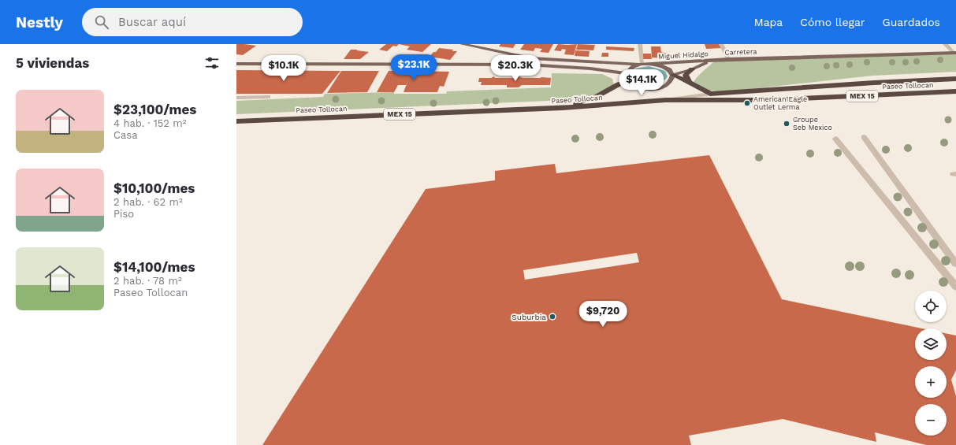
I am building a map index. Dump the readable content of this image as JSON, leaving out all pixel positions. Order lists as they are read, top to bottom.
{
  "streets": {
    "highway": ["Paseo Tollocan", "MEX 15"],
    "main road": ["Carretera", "Miguel Hidalgo"]
  },
  "crossings": [
    ["Carretera", "Miguel Hidalgo"]
  ],
  "places": ["American Eagle Outlet Lerma", "Groupe Seb Mexico", "Suburbia"],
  "page": {
    "header": "Nestly",
    "search": "Buscar aquí",
    "nav": ["Mapa", "Cómo llegar", "Guardados"],
    "heading": "5 viviendas",
    "price": [
      "$23.1K",
      "$10.1K",
      "$20.3K",
      "$14.1K",
      "$9,720"
    ],
    "list": [
      {
        "name": "$23,100/mes",
        "note": "4 hab. · 152 m² · Casa"
      },
      {
        "name": "$10,100/mes",
        "note": "2 hab. · 62 m² · Piso"
      },
      {
        "name": "$14,100/mes",
        "note": "2 hab. · 78 m² · Paseo Tollocan"
      }
    ],
    "map_buttons": ["+", "−"]
  }
}
